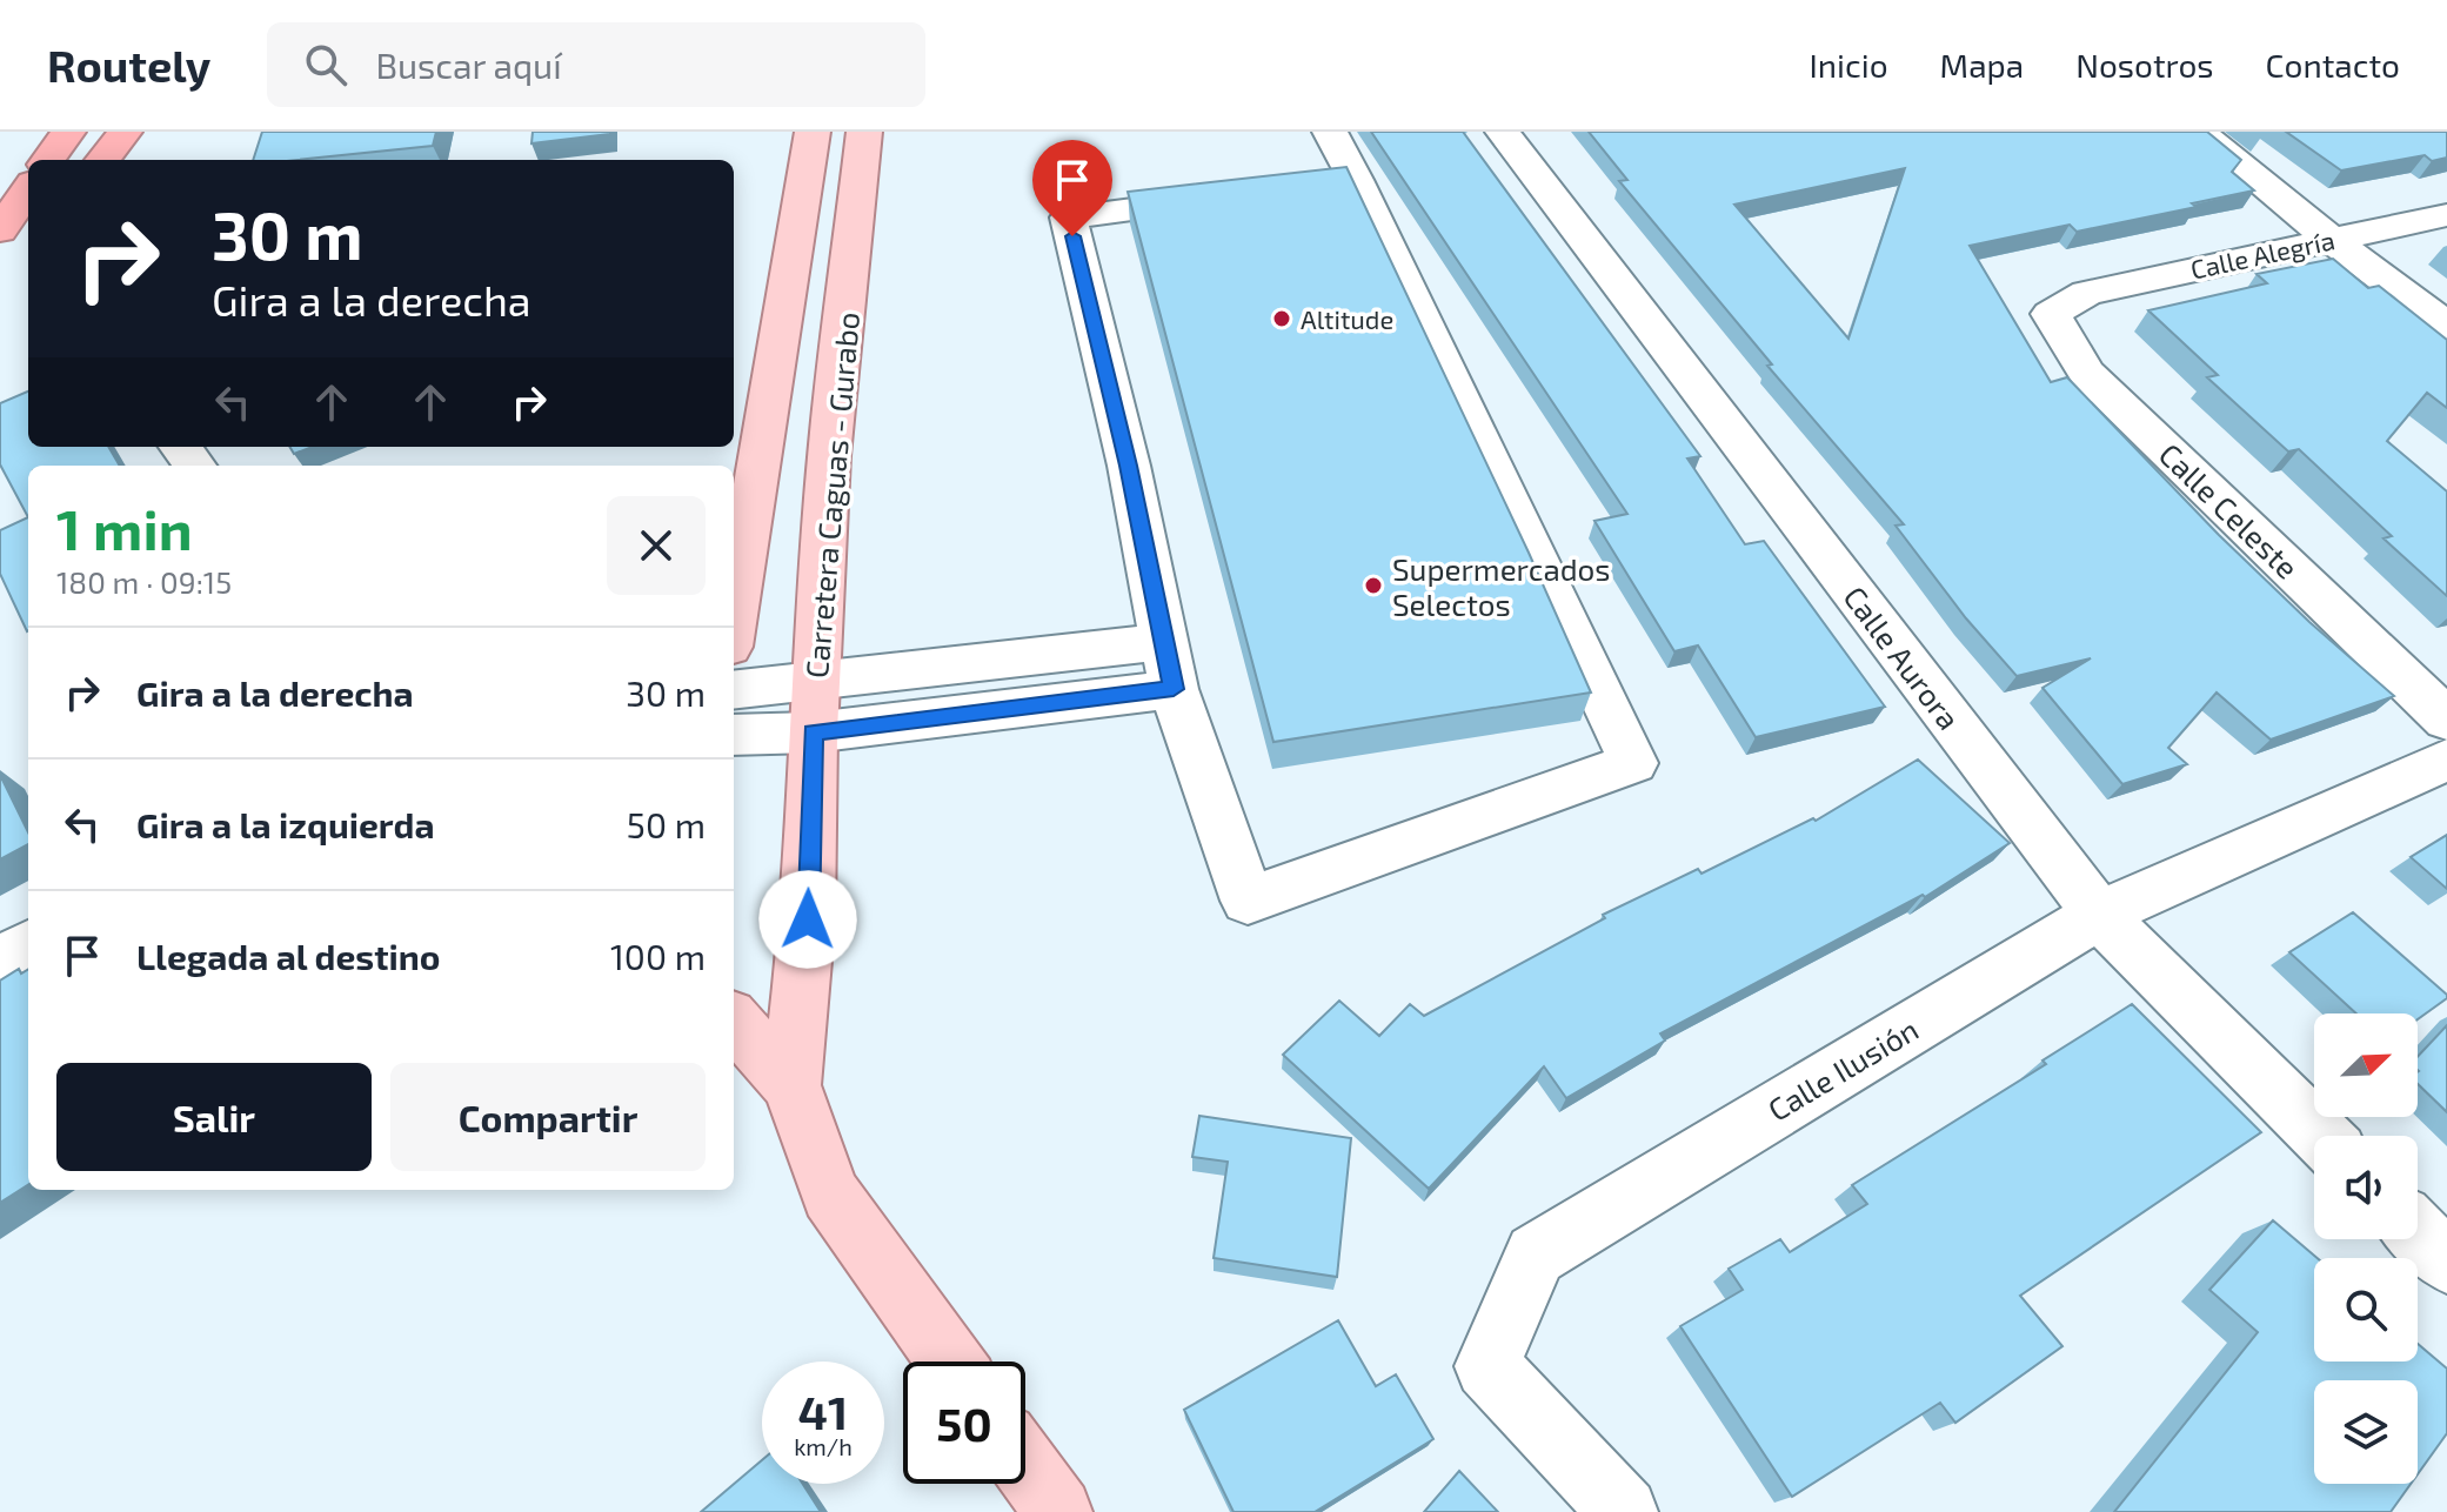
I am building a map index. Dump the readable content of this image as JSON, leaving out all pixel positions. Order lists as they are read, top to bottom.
{
  "streets": {
    "main road": ["Carretera Caguas - Gurabo"],
    "street": [
      "Calle Alegría",
      "Calle Celeste",
      "Calle Aurora",
      "Calle Ilusión"
    ]
  },
  "crossings": [
    ["Calle Alegría", "Calle Celeste"],
    ["Calle Aurora", "Calle Ilusión"]
  ],
  "places": ["Altitude", "Supermercados Selectos"],
  "north": "top right",
  "page": {
    "header": "Routely",
    "search": "Buscar aquí",
    "nav": [
      "Inicio",
      "Mapa",
      "Nosotros",
      "Contacto"
    ],
    "turn": ["30 m", "Gira a la derecha"],
    "heading": ["1 min", "180 m · 09:15"],
    "list": [
      {
        "name": "Gira a la derecha",
        "value": "30 m"
      },
      {
        "name": "Gira a la izquierda",
        "value": "50 m"
      },
      {
        "name": "Llegada al destino",
        "value": "100 m"
      }
    ],
    "buttons": ["Salir", "Compartir"],
    "speed": "41 km/h",
    "limit": "50"
  }
}
